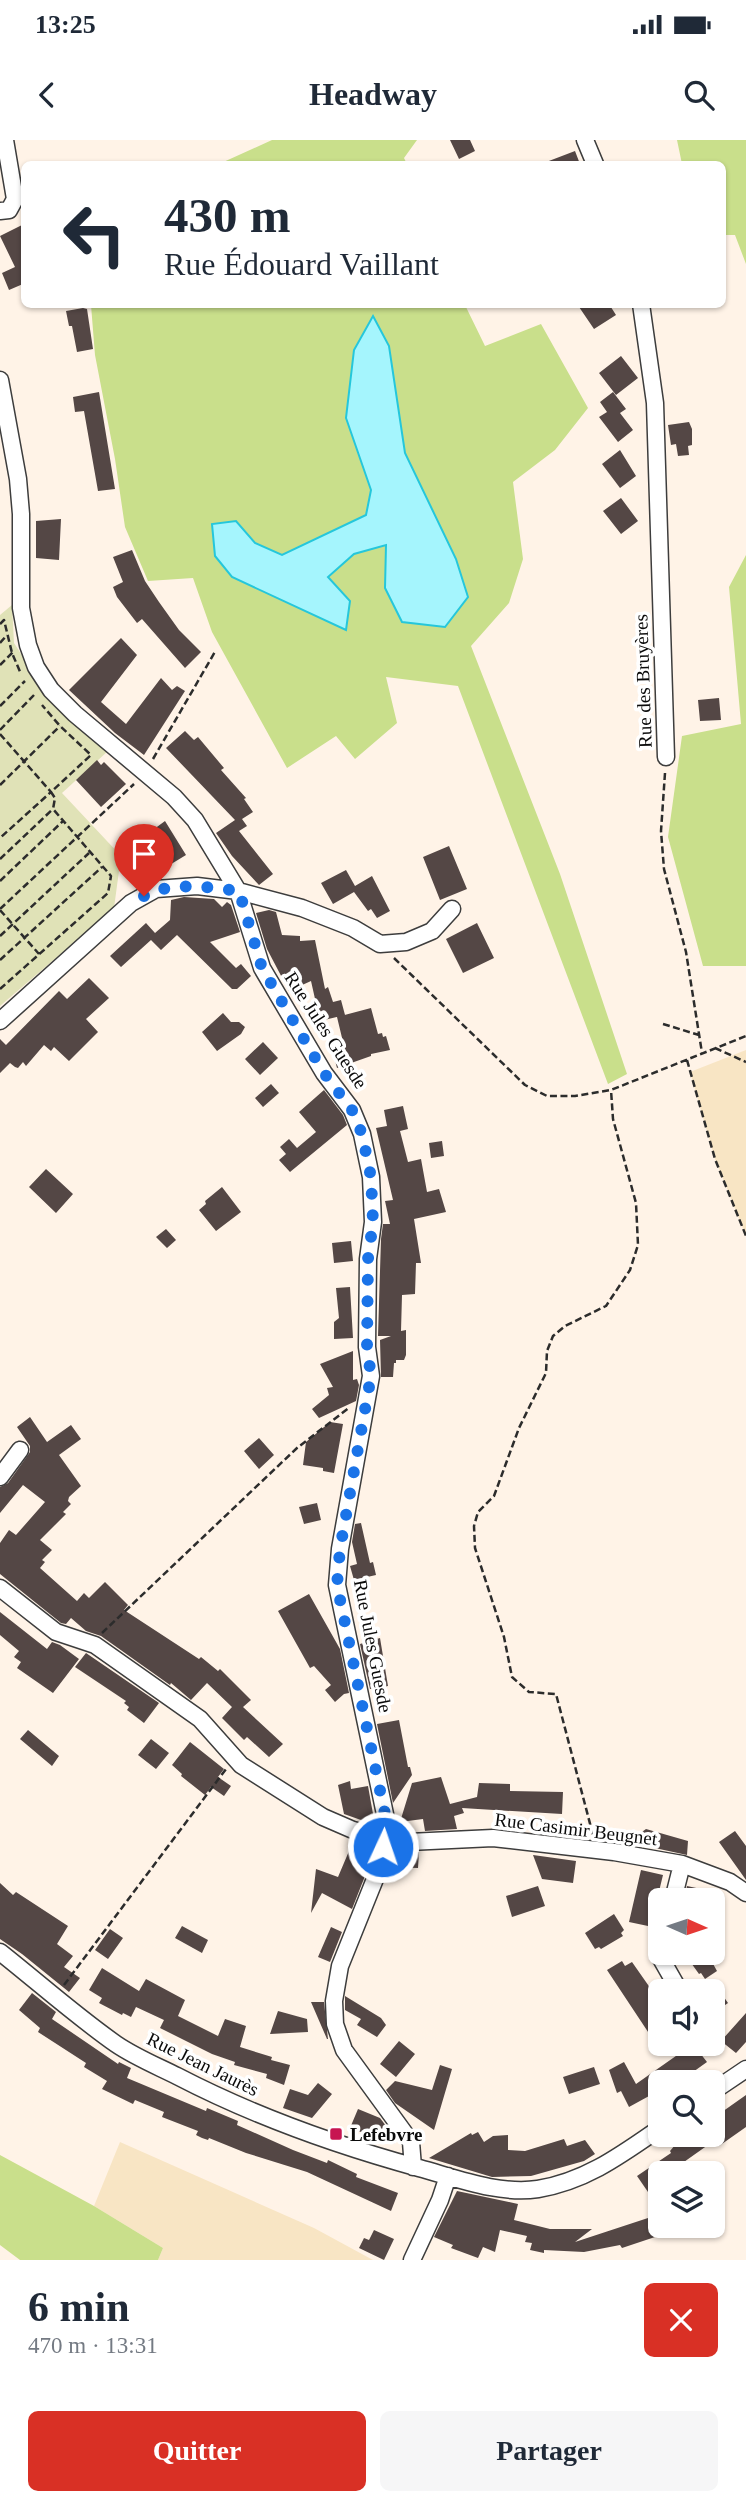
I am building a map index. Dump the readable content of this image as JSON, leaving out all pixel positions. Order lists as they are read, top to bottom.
{
  "streets": {
    "street": [
      "Rue des Bruyères",
      "Rue Jules Guesde",
      "Rue Casimir Beugnet",
      "Rue Jean Jaurès"
    ]
  },
  "crossings": [
    ["Rue Jules Guesde", "Rue Casimir Beugnet"],
    ["Rue Jules Guesde", "Rue Jean Jaurès"]
  ],
  "places": {
    "transit": ["Lefebvre"]
  },
  "north": "right",
  "page": {
    "status": "13:25",
    "header": "Headway",
    "turn": ["430 m", "Rue Édouard Vaillant"],
    "heading": ["6 min", "470 m · 13:31"],
    "buttons": ["Quitter", "Partager"]
  }
}
